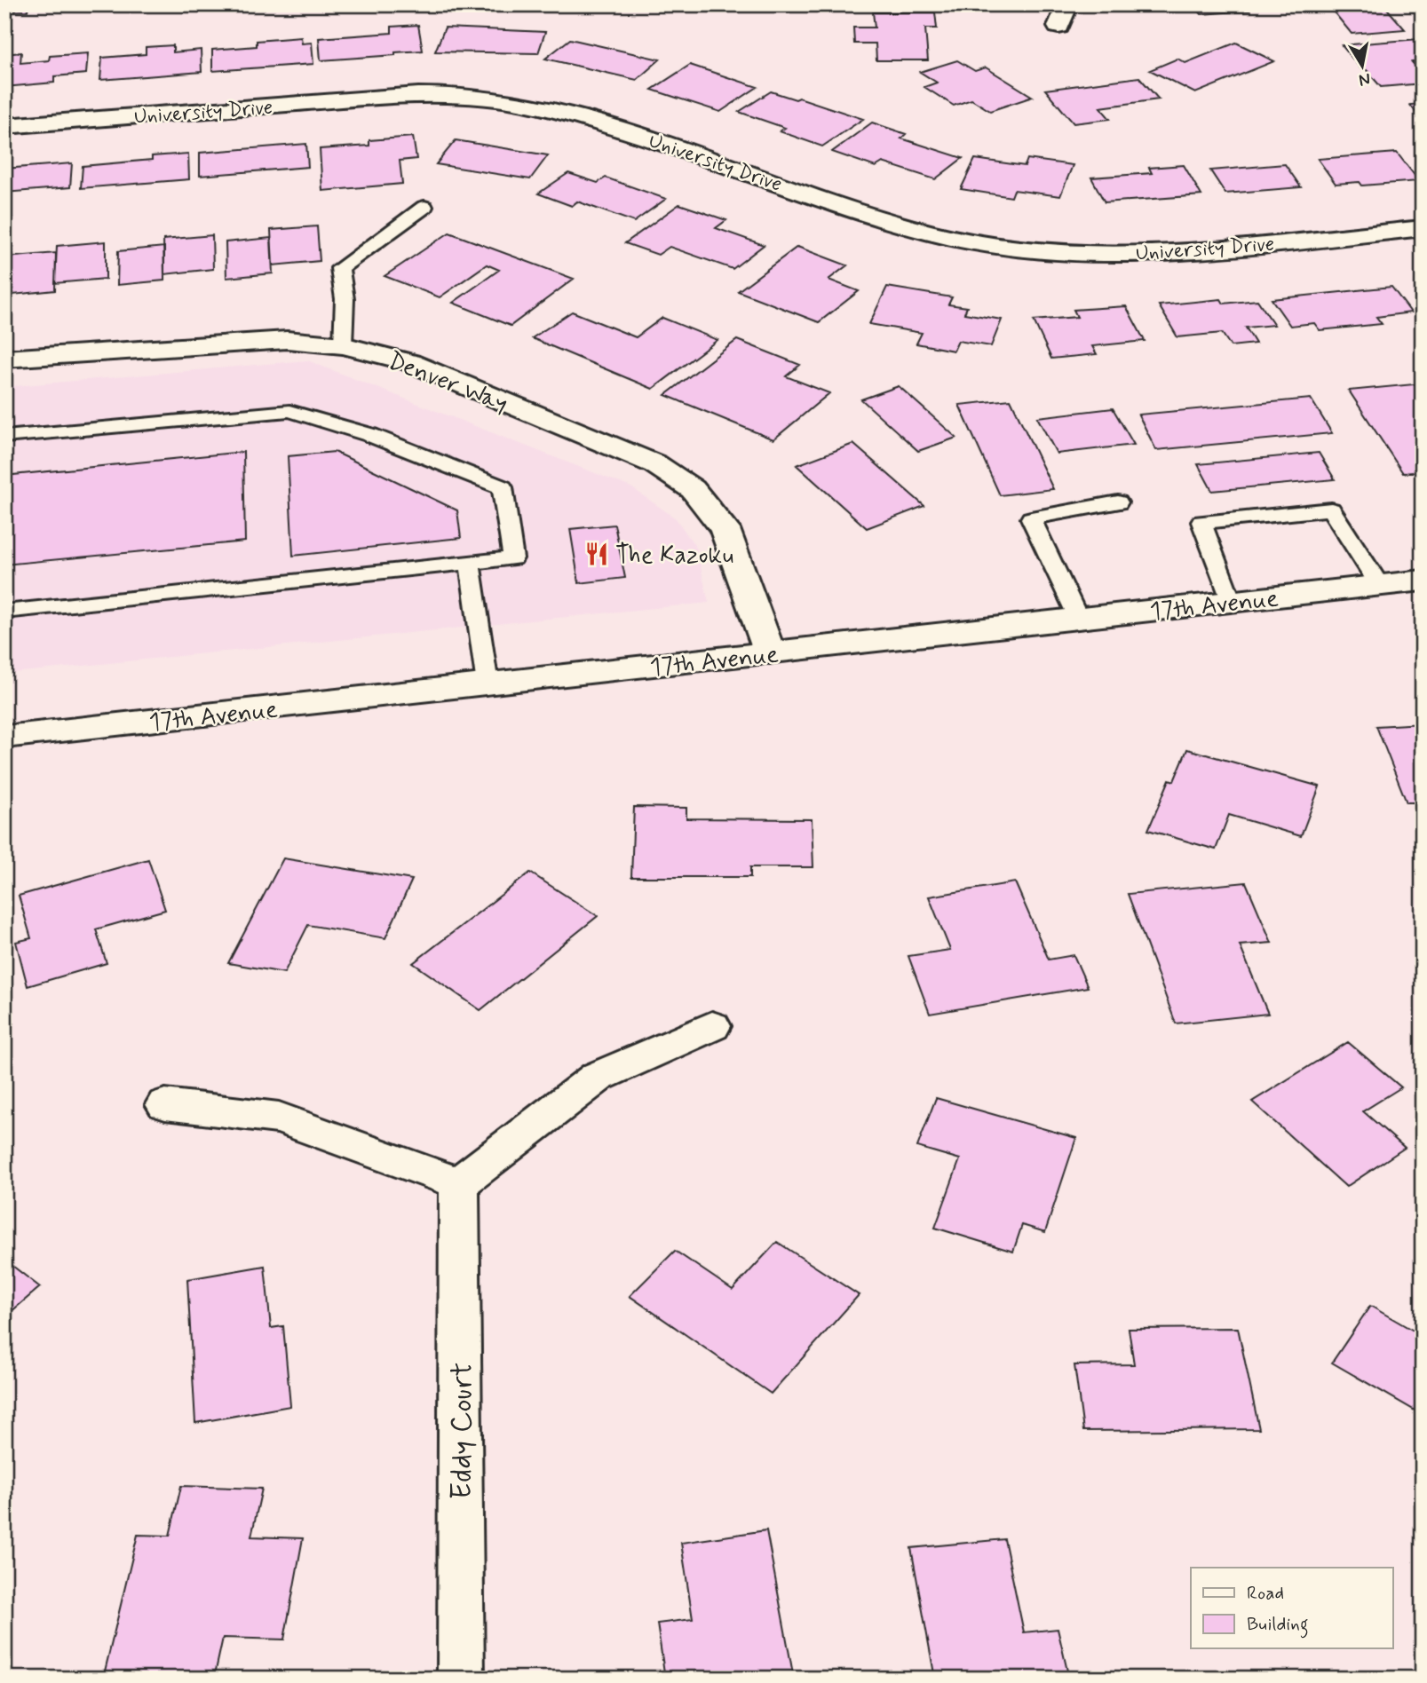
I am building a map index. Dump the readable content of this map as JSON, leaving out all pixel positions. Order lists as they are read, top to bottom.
{
  "streets": {
    "street": [
      "University Drive",
      "Denver Way",
      "17th Avenue",
      "Eddy Court"
    ]
  },
  "crossings": [
    ["Denver Way", "17th Avenue"]
  ],
  "places": {
    "restaurant": ["The Kazoku"]
  },
  "legend": ["Road", "Building"],
  "north": "bottom"
}
